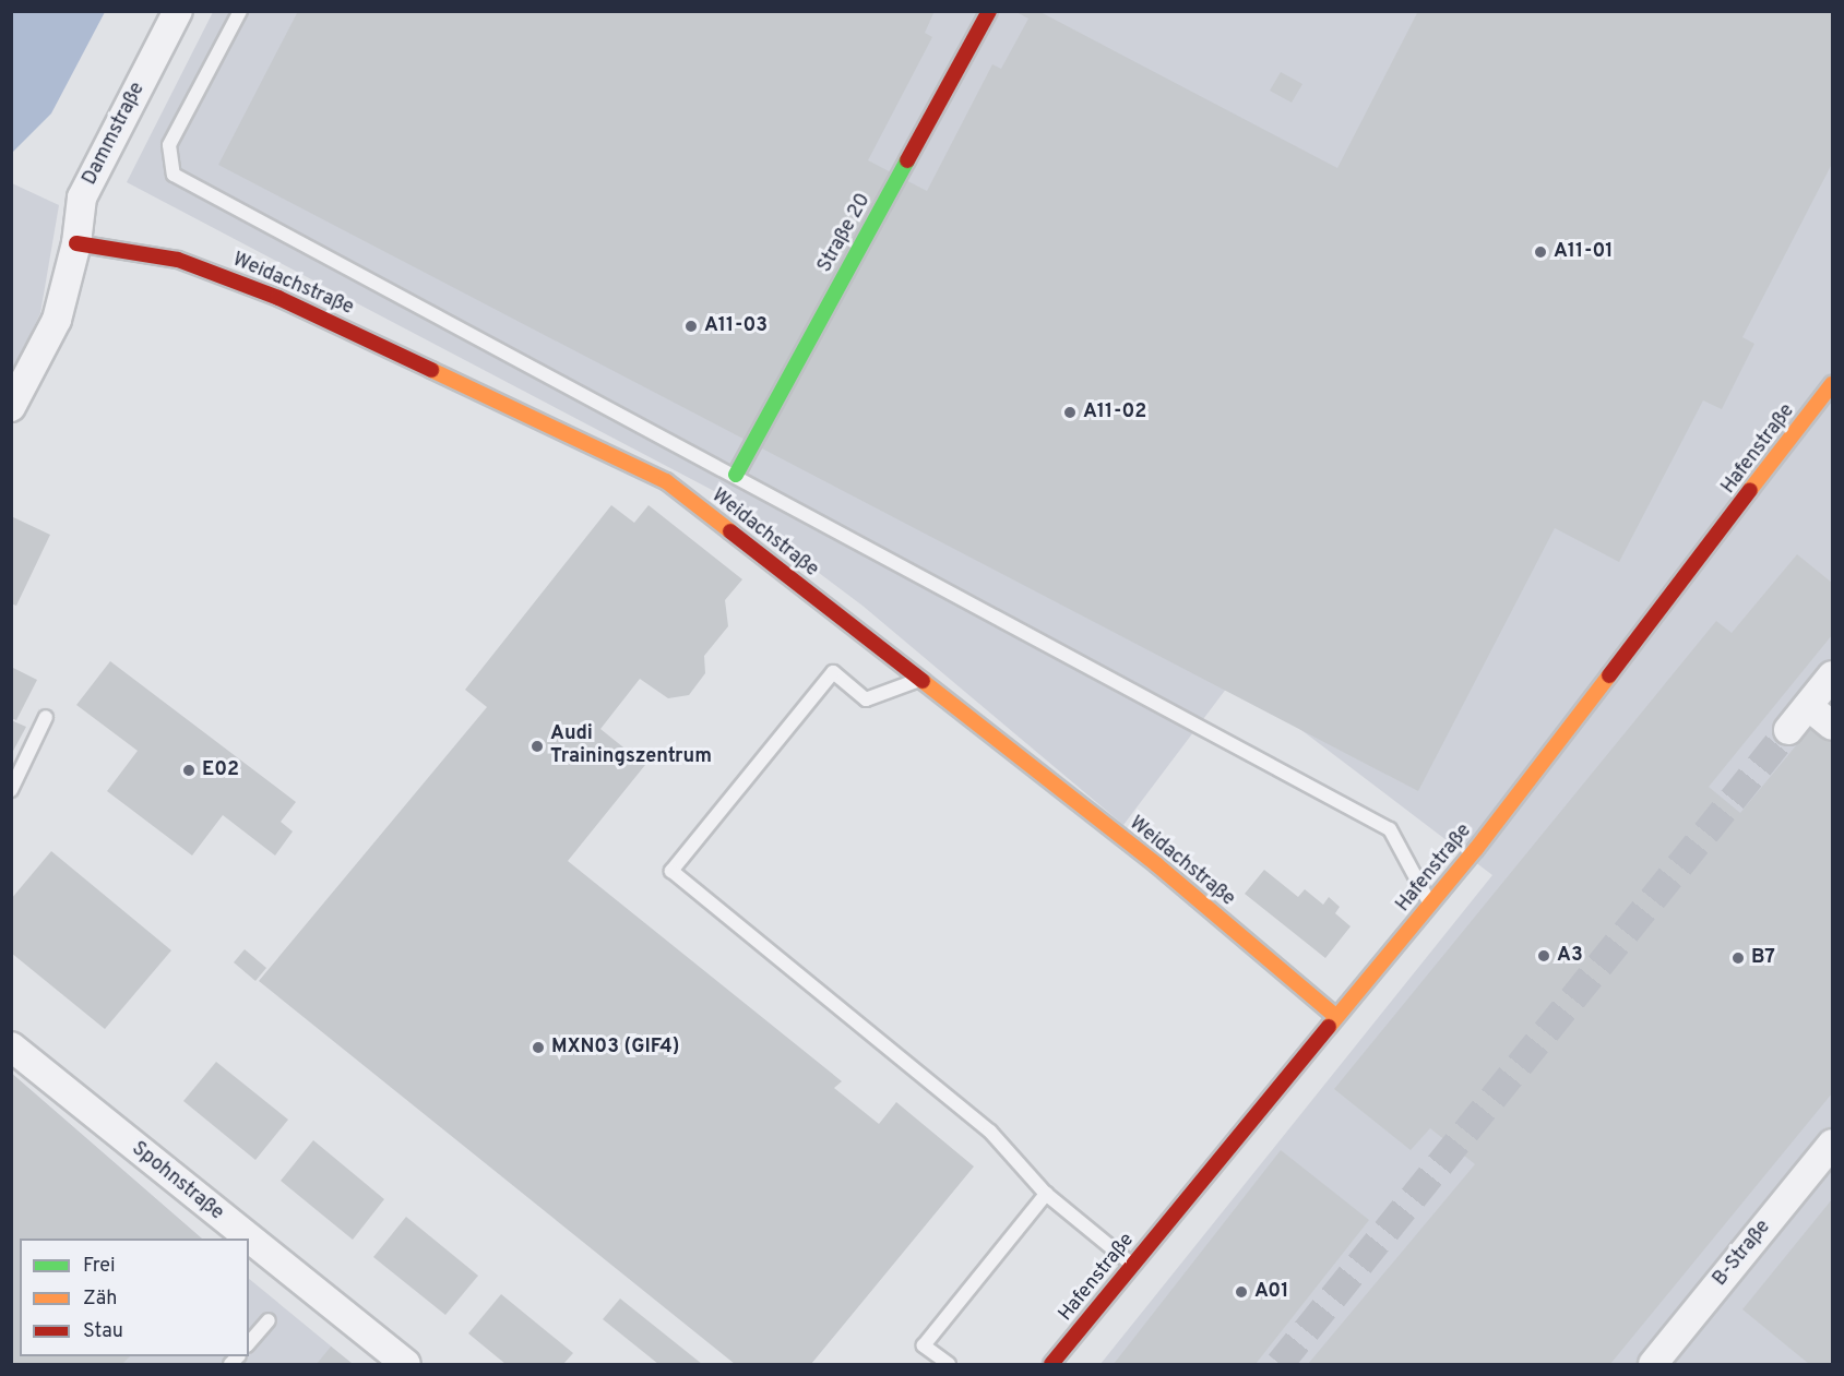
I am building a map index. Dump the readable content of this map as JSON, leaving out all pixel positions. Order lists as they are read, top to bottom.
{
  "streets": {
    "street": [
      "Dammstraße",
      "Straße 20",
      "Weidachstraße",
      "Hafenstraße",
      "Spohnstraße",
      "B-Straße"
    ]
  },
  "crossings": [
    ["Dammstraße", "Weidachstraße"],
    ["Weidachstraße", "Hafenstraße"]
  ],
  "places": [
    "A11-01",
    "A11-03",
    "A11-02",
    "Audi Trainingszentrum",
    "E02",
    "A3",
    "B7",
    "MXN03 (GIF4)",
    "A01"
  ],
  "legend": ["Frei", "Zäh", "Stau"]
}
